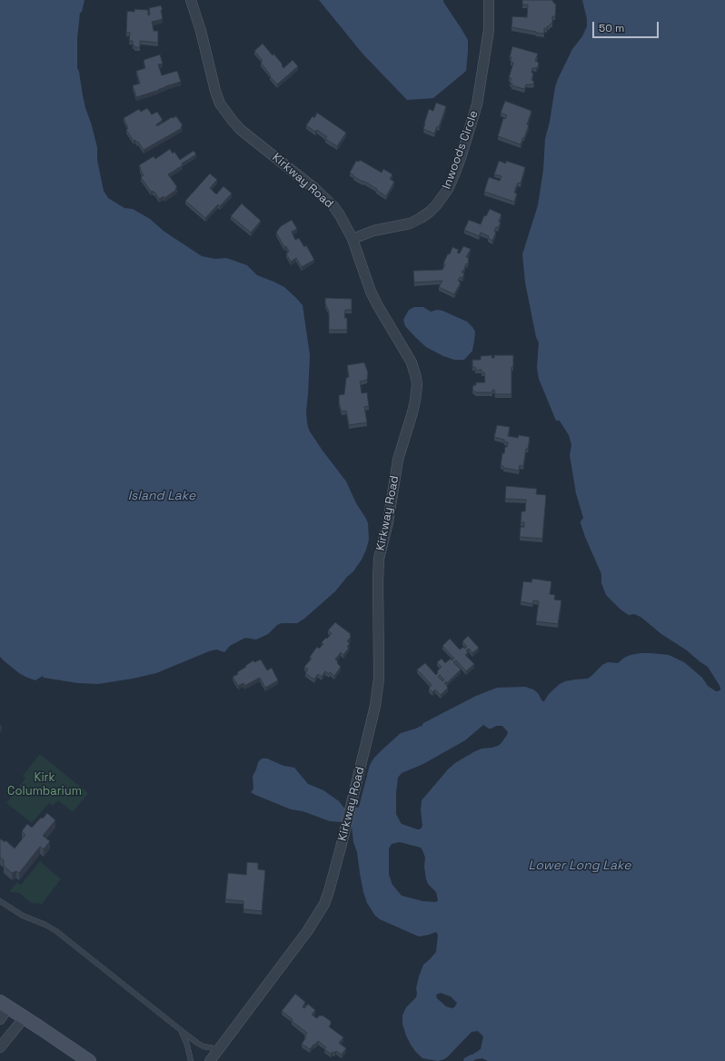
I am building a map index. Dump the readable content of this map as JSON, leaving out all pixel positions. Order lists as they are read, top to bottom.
{
  "streets": {
    "street": ["Inwoods Circle", "Kirkway Road"]
  },
  "crossings": [
    ["Inwoods Circle", "Kirkway Road"]
  ],
  "water": ["Island Lake", "Lower Long Lake"],
  "parks": ["Kirk Columbarium"],
  "scale_bar": "50 m"
}
